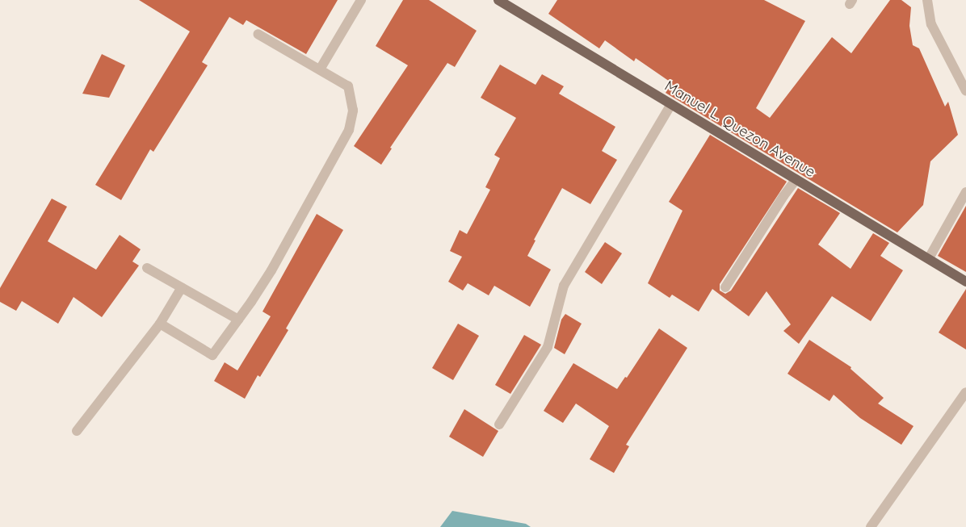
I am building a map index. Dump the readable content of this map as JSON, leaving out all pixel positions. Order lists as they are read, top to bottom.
{
  "streets": {
    "main road": ["Manuel L. Quezon Avenue"]
  }
}
